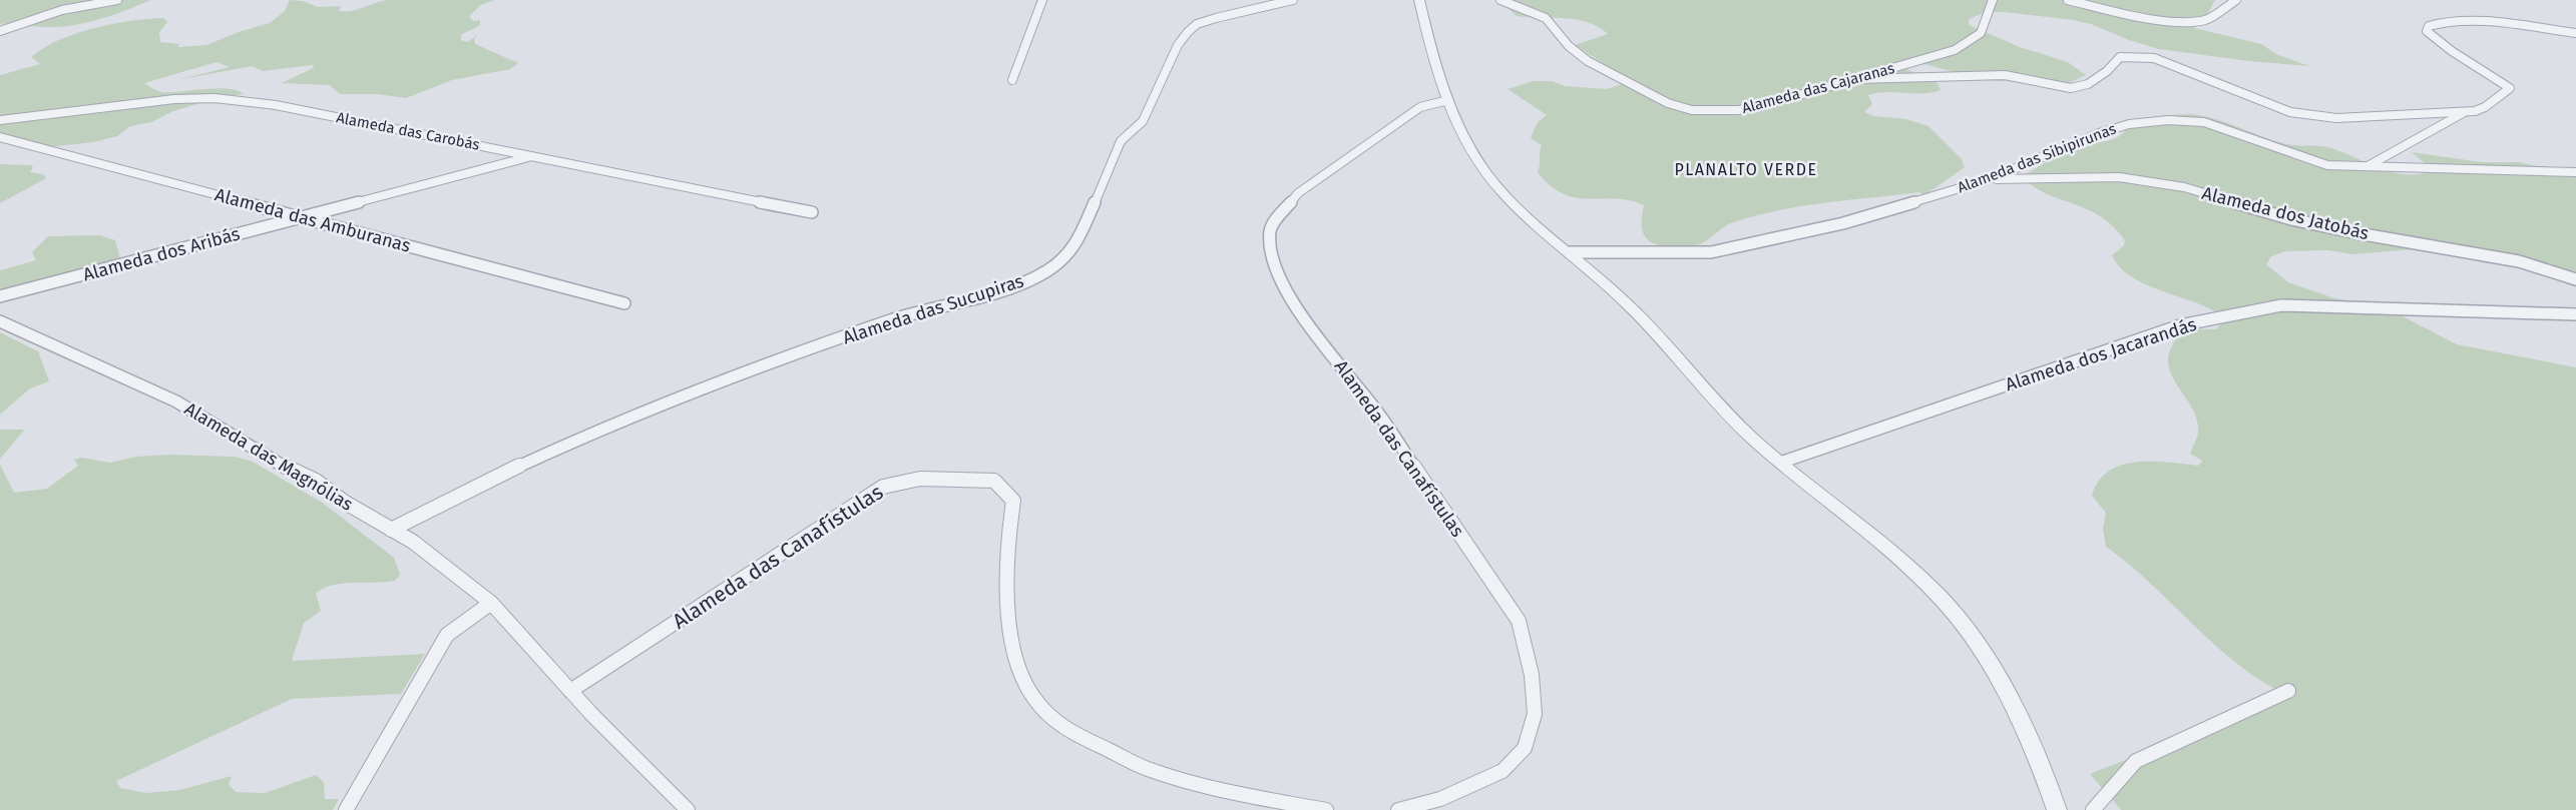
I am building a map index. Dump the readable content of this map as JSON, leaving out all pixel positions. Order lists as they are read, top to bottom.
{
  "streets": {
    "street": [
      "Alameda das Cajaranas",
      "Alameda das Carobás",
      "Alameda das Sibipirunas",
      "Alameda dos Jatobás",
      "Alameda das Amburanas",
      "Alameda dos Aribás",
      "Alameda das Sucupiras",
      "Alameda dos Jacarandás",
      "Alameda das Canafístulas",
      "Alameda das Magnólias"
    ]
  },
  "crossings": [
    ["Alameda das Carobás", "Alameda dos Aribás"],
    ["Alameda das Sibipirunas", "Alameda dos Jatobás"],
    ["Alameda das Amburanas", "Alameda dos Aribás"],
    ["Alameda das Sucupiras", "Alameda das Magnólias"],
    ["Alameda das Canafístulas", "Alameda das Magnólias"]
  ],
  "districts": ["PLANALTO VERDE"]
}
